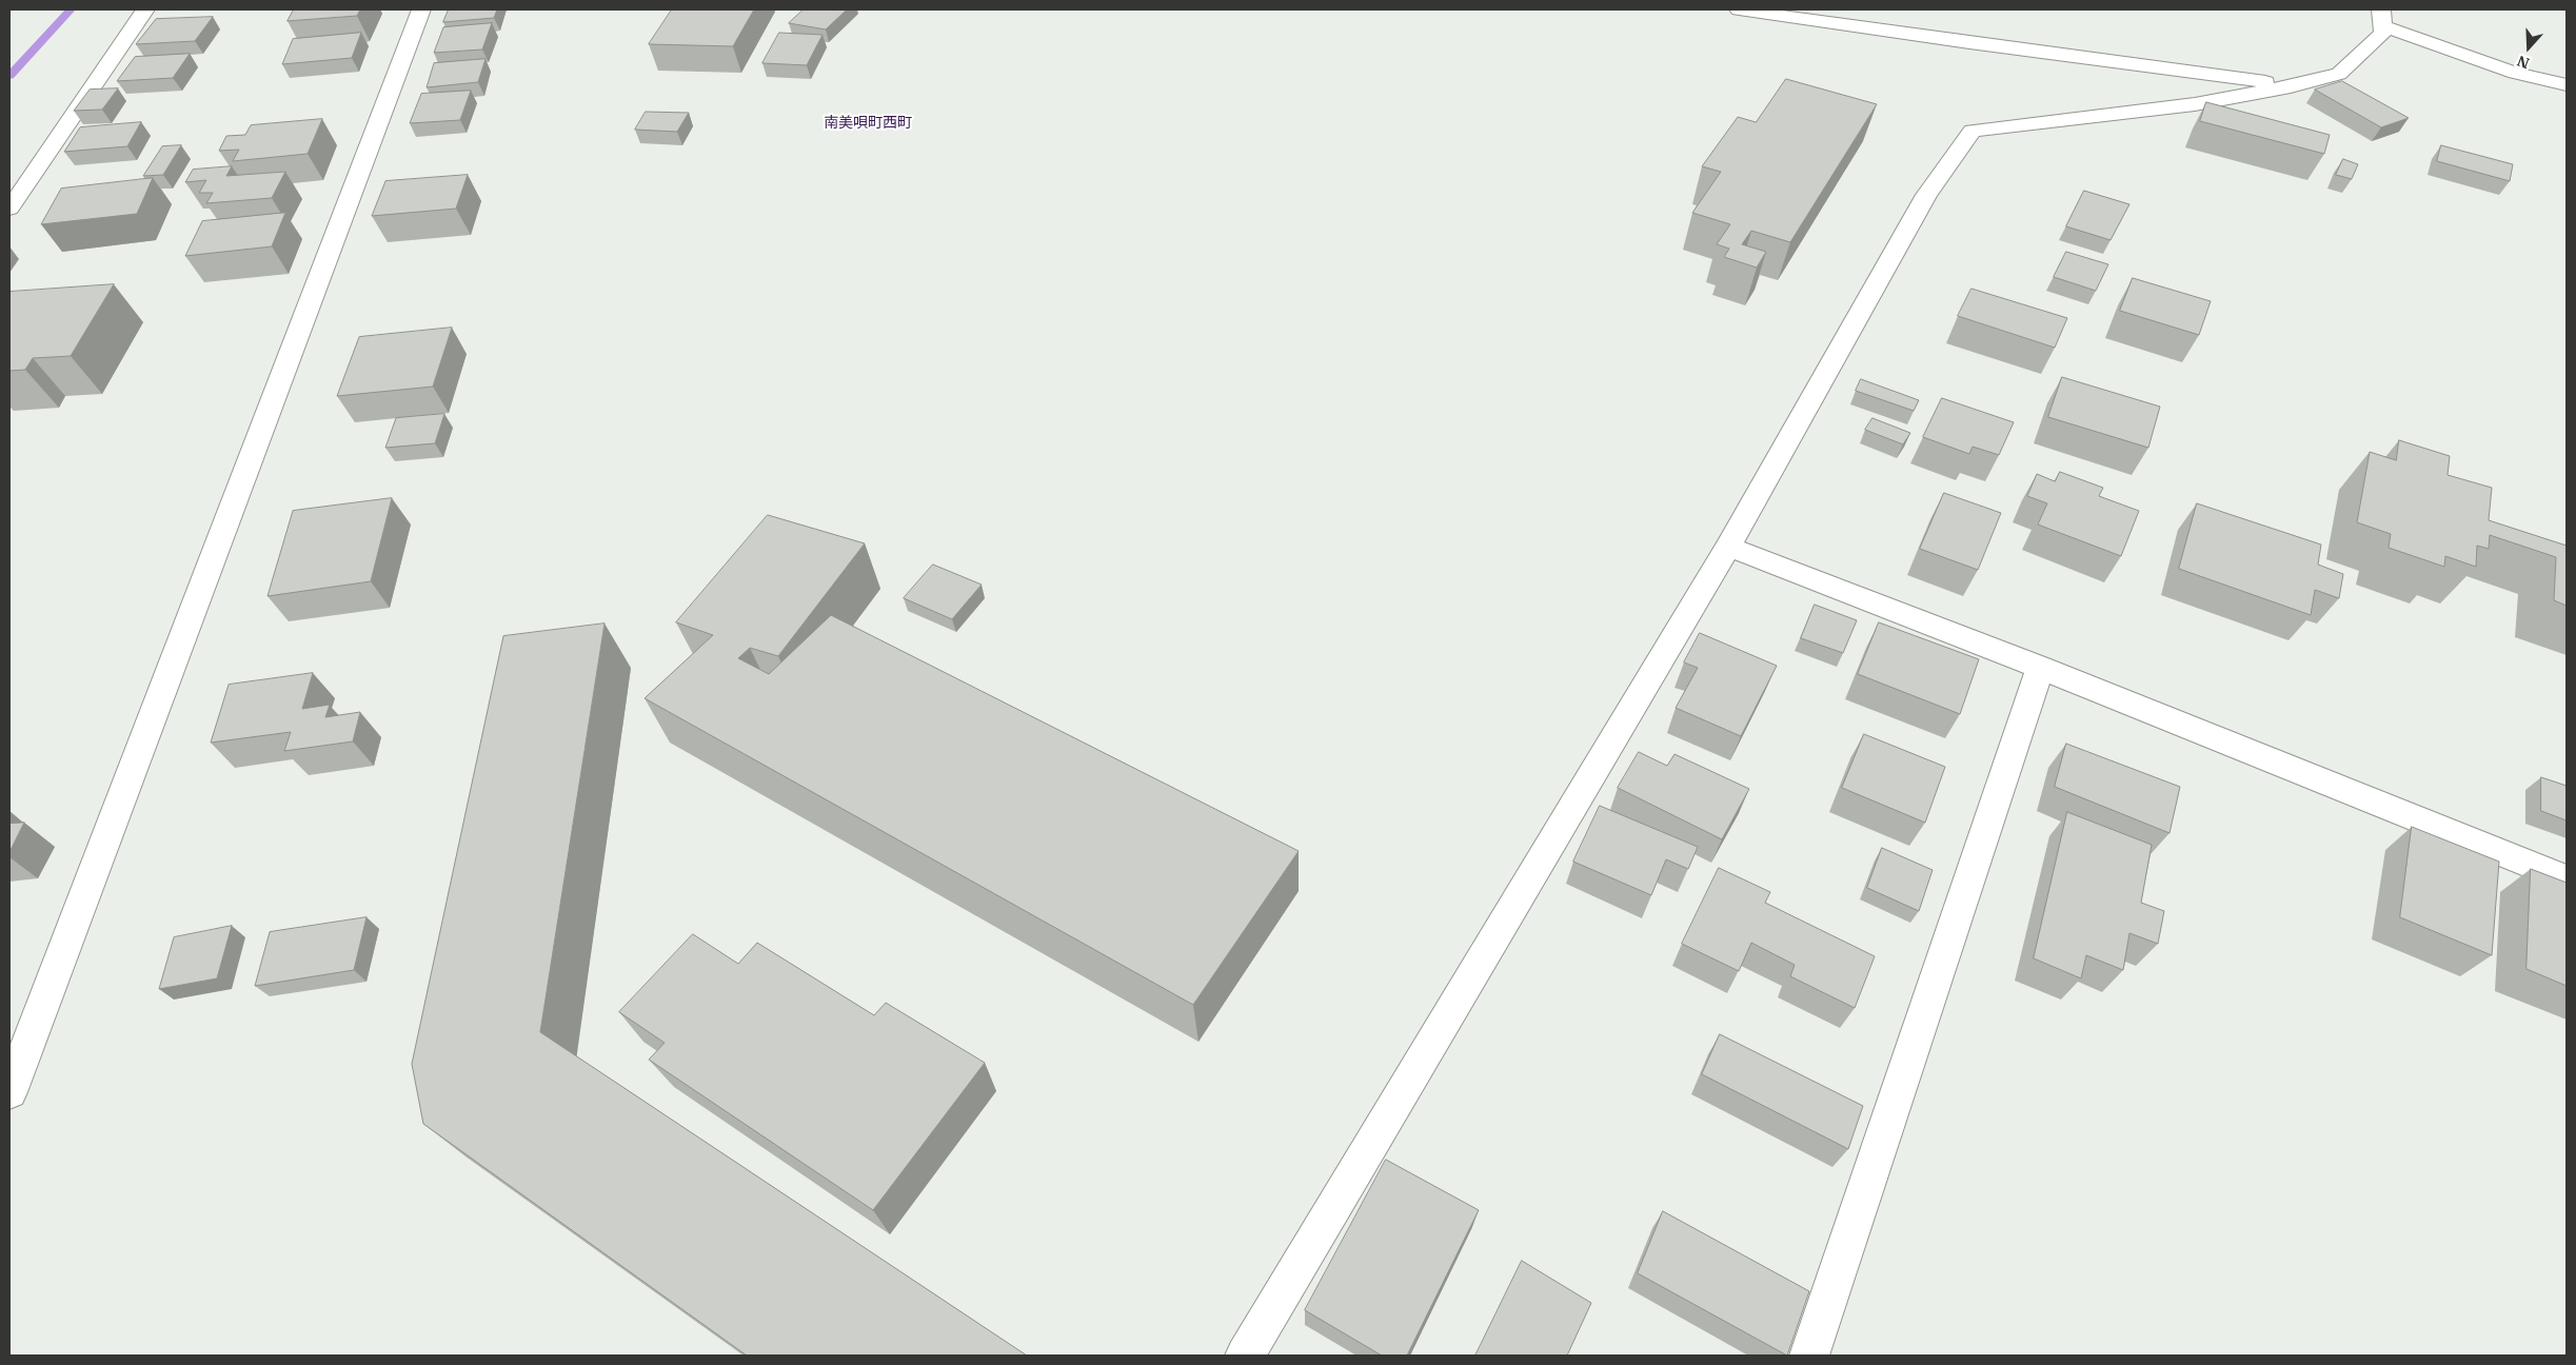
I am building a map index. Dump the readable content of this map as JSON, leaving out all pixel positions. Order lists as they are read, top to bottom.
{
  "districts": ["南美唄町西町"],
  "north": "bottom"
}
